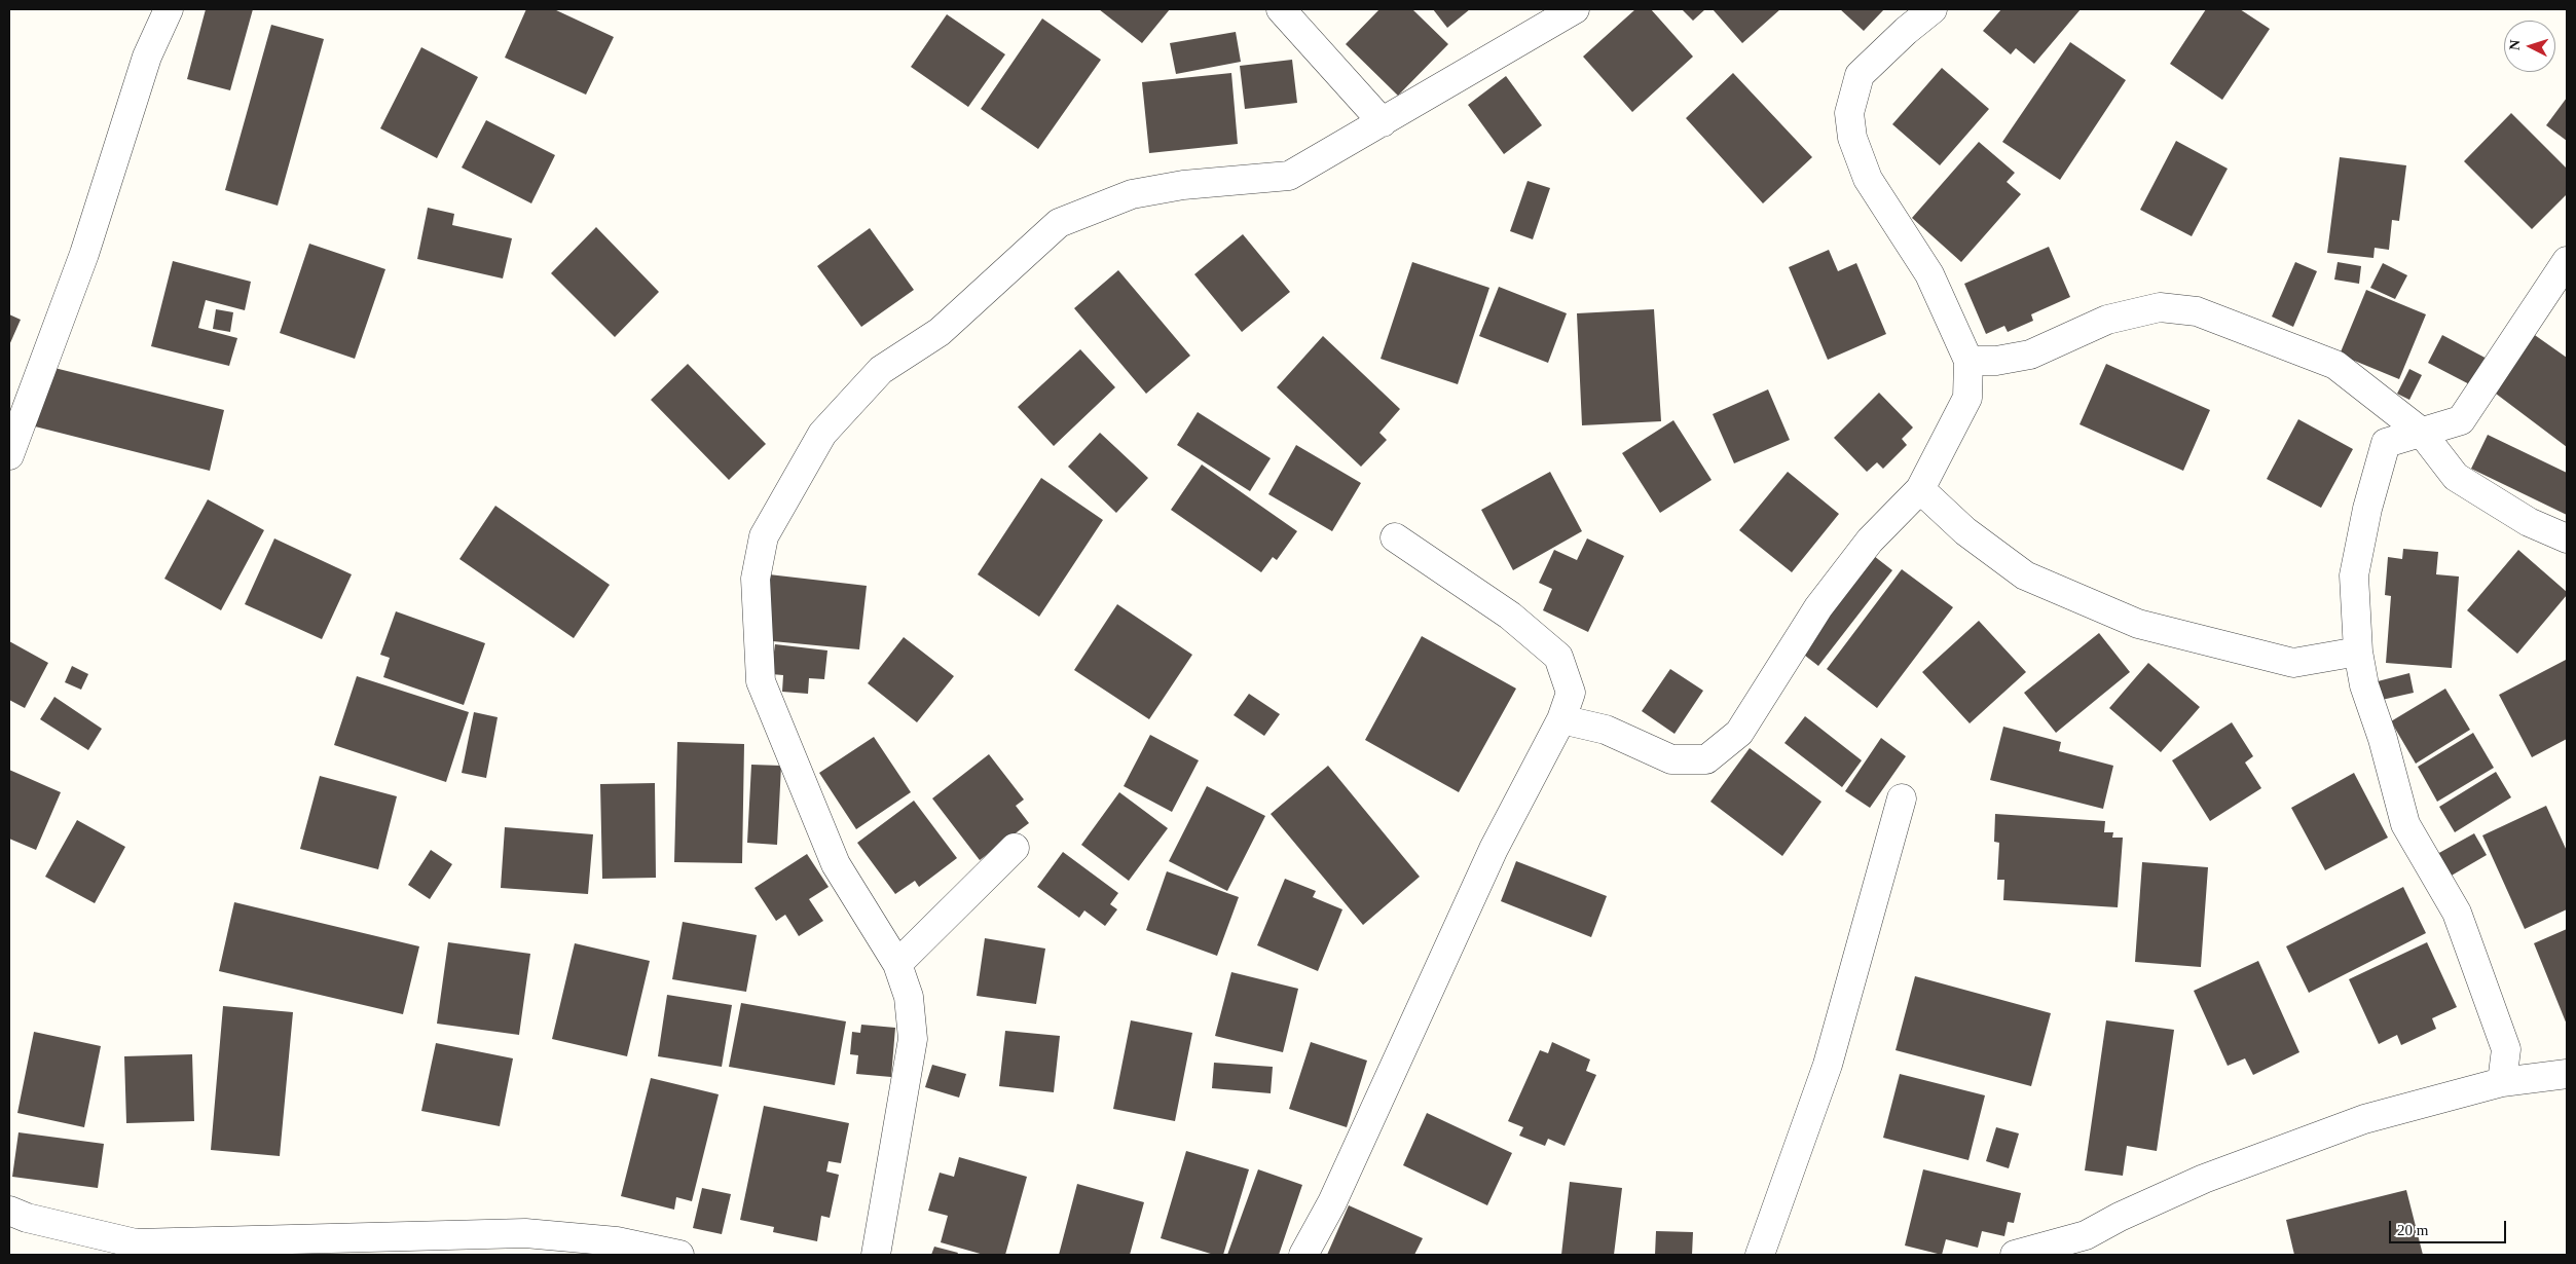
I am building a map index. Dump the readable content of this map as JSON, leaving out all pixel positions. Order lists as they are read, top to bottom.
{
  "scale_bar": "20 m",
  "north": "left"
}
